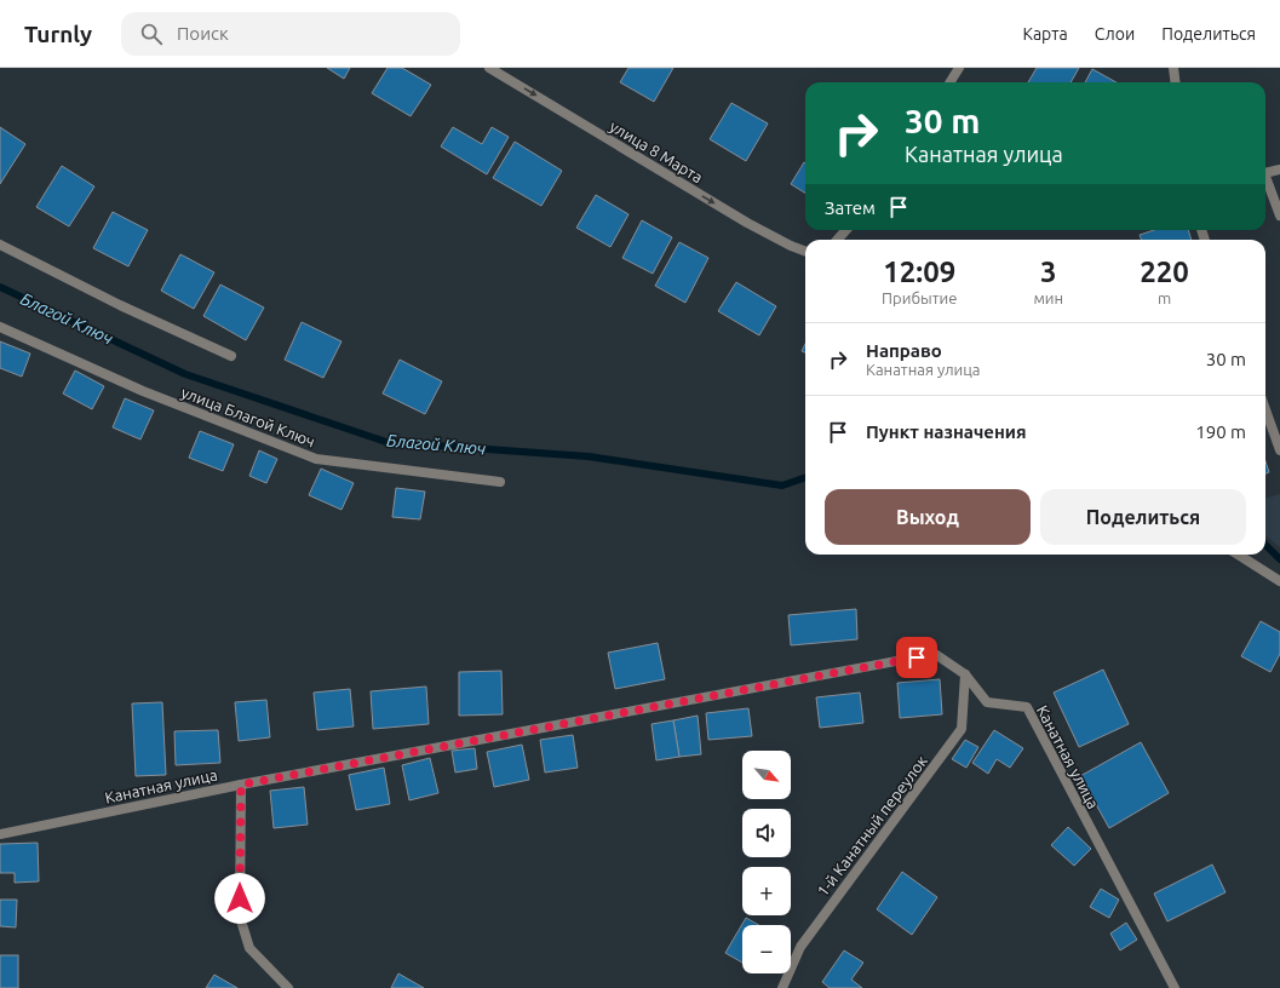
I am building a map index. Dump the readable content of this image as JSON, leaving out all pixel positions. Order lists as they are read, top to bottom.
{
  "streets": {
    "street": [
      "улица 8 Марта",
      "улица Благой Ключ",
      "Канатная улица",
      "1-й Канатный переулок"
    ]
  },
  "crossings": [
    ["Канатная улица", "1-й Канатный переулок"]
  ],
  "one_way": ["улица 8 Марта"],
  "water": ["Благой Ключ"],
  "north": "bottom right",
  "page": {
    "header": "Turnly",
    "search": "Поиск",
    "nav": ["Карта", "Слои", "Поделиться"],
    "turn": ["30 m", "Канатная улица"],
    "then": "Затем",
    "eta": [
      "12:09",
      "Прибытие",
      "3",
      "мин",
      "220",
      "m"
    ],
    "list": [
      {
        "name": "Направо",
        "note": "Канатная улица",
        "value": "30 m"
      },
      {
        "name": "Пункт назначения",
        "value": "190 m"
      }
    ],
    "buttons": ["Выход", "Поделиться"],
    "map_buttons": ["+", "−"]
  }
}
